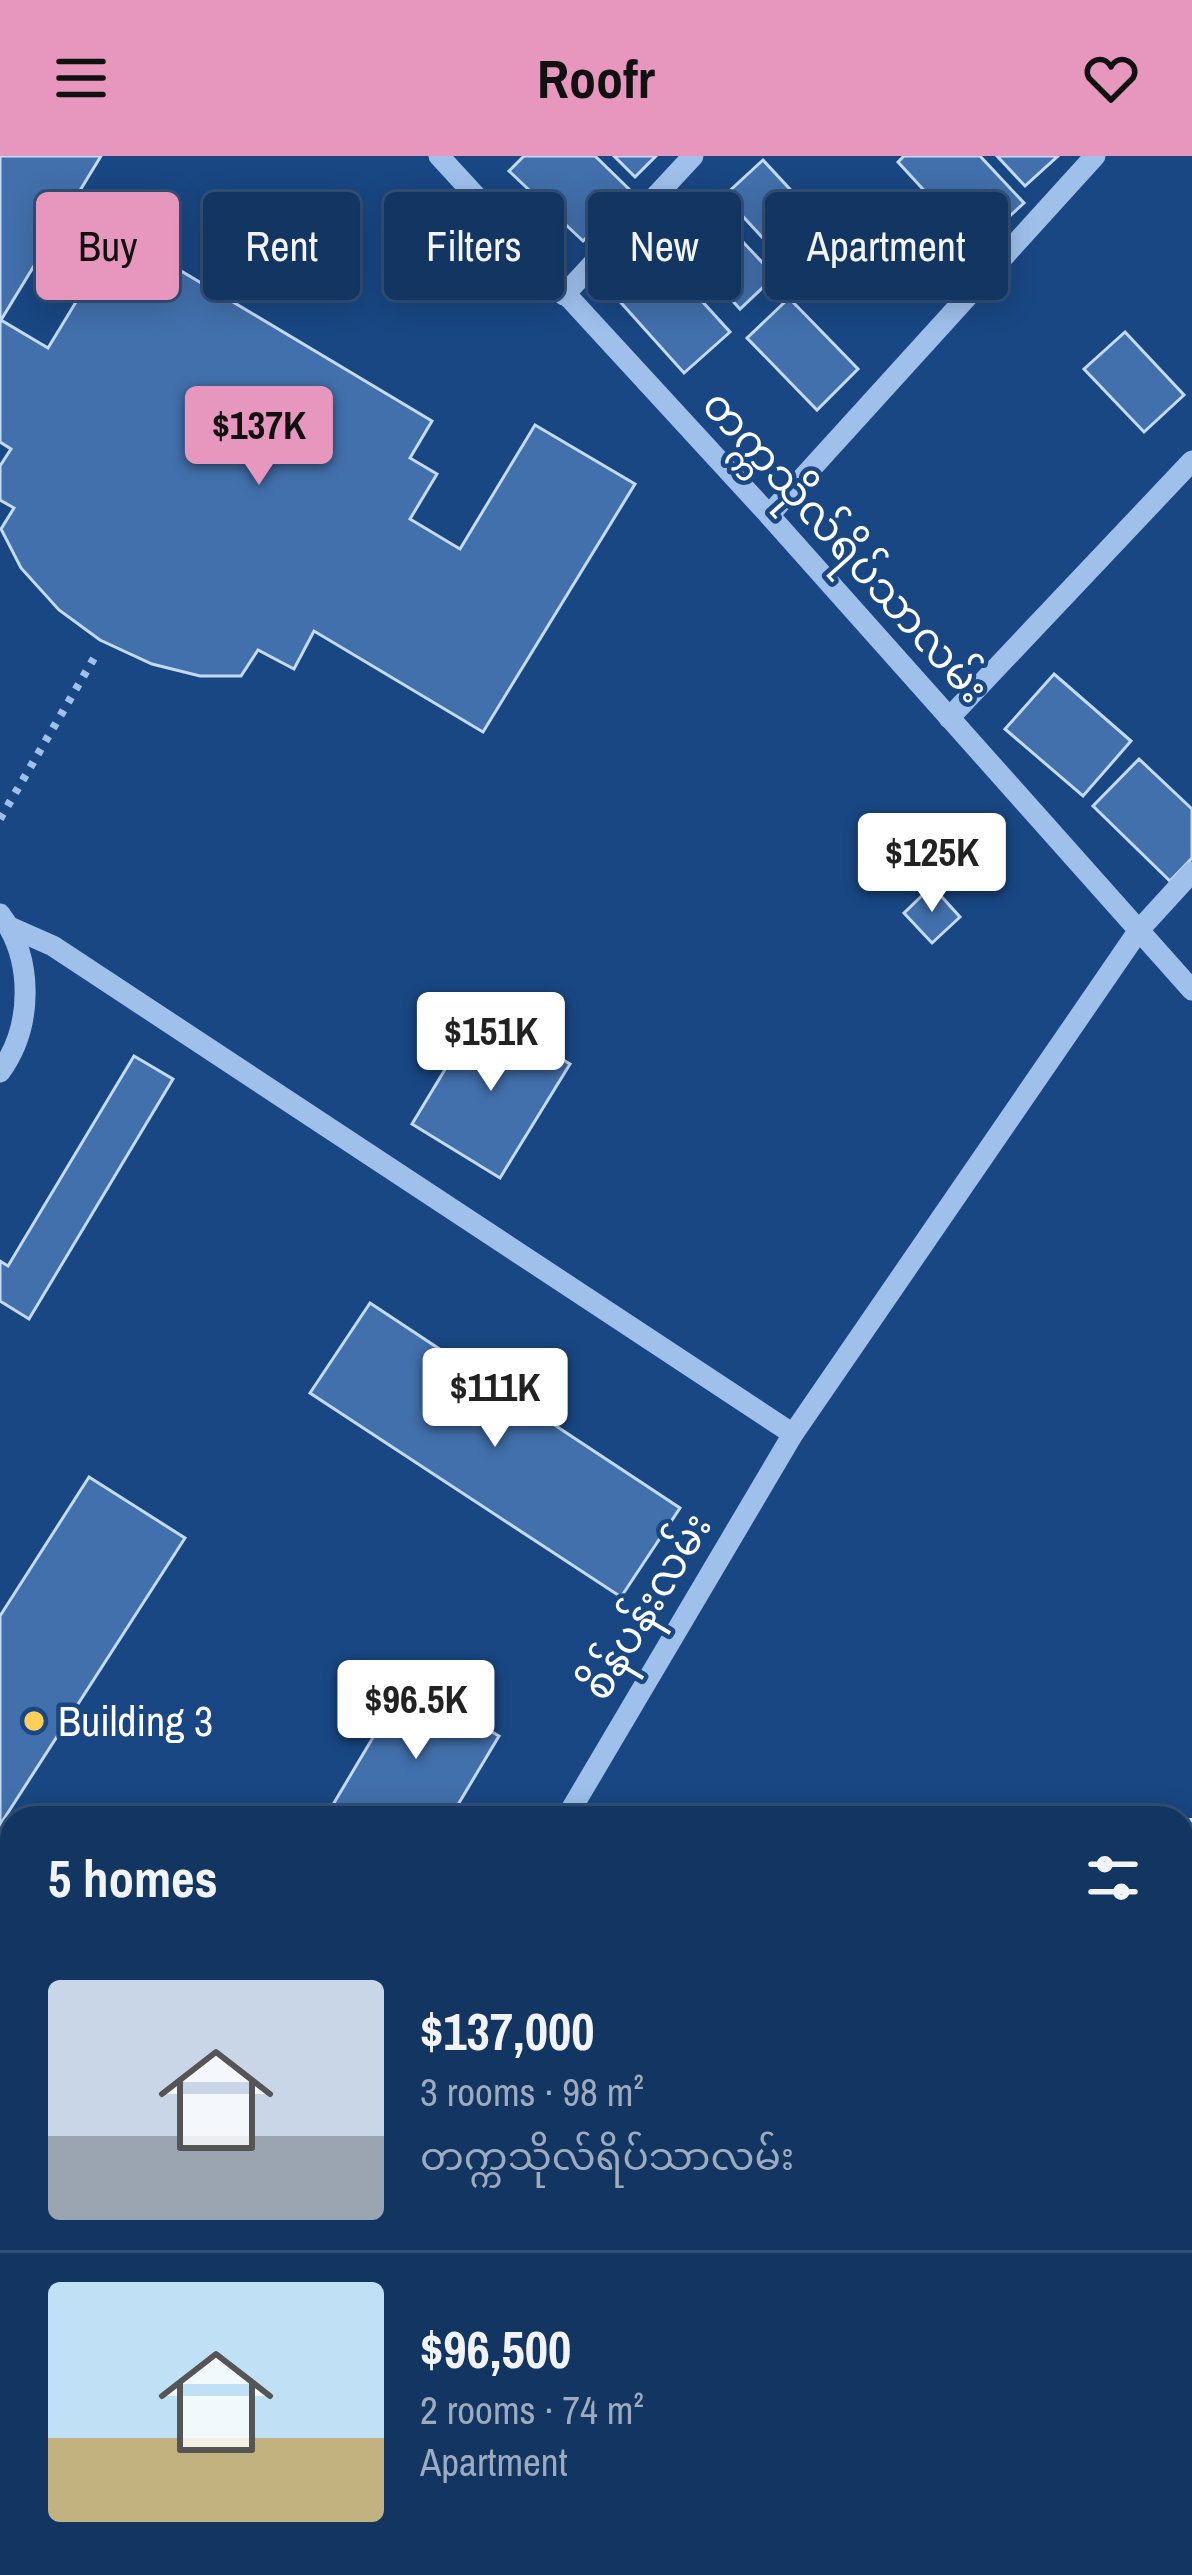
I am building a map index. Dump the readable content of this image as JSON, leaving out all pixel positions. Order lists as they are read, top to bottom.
{
  "streets": {
    "street": ["တက္ကသိုလ်ရိပ်သာလမ်း", "စိန်ပန်းလမ်း"]
  },
  "crossings": [
    ["တက္ကသိုလ်ရိပ်သာလမ်း", "စိန်ပန်းလမ်း"]
  ],
  "places": ["Building 3"],
  "page": {
    "header": "Roofr",
    "chip": [
      "Buy",
      "Rent",
      "Filters",
      "New",
      "Apartment"
    ],
    "price": [
      "$137K",
      "$125K",
      "$151K",
      "$111K",
      "$96.5K"
    ],
    "heading": "5 homes",
    "list": [
      {
        "name": "$137,000",
        "note": "3 rooms · 98 m² · တက္ကသိုလ်ရိပ်သာလမ်း"
      },
      {
        "name": "$96,500",
        "note": "2 rooms · 74 m² · Apartment"
      }
    ]
  }
}
